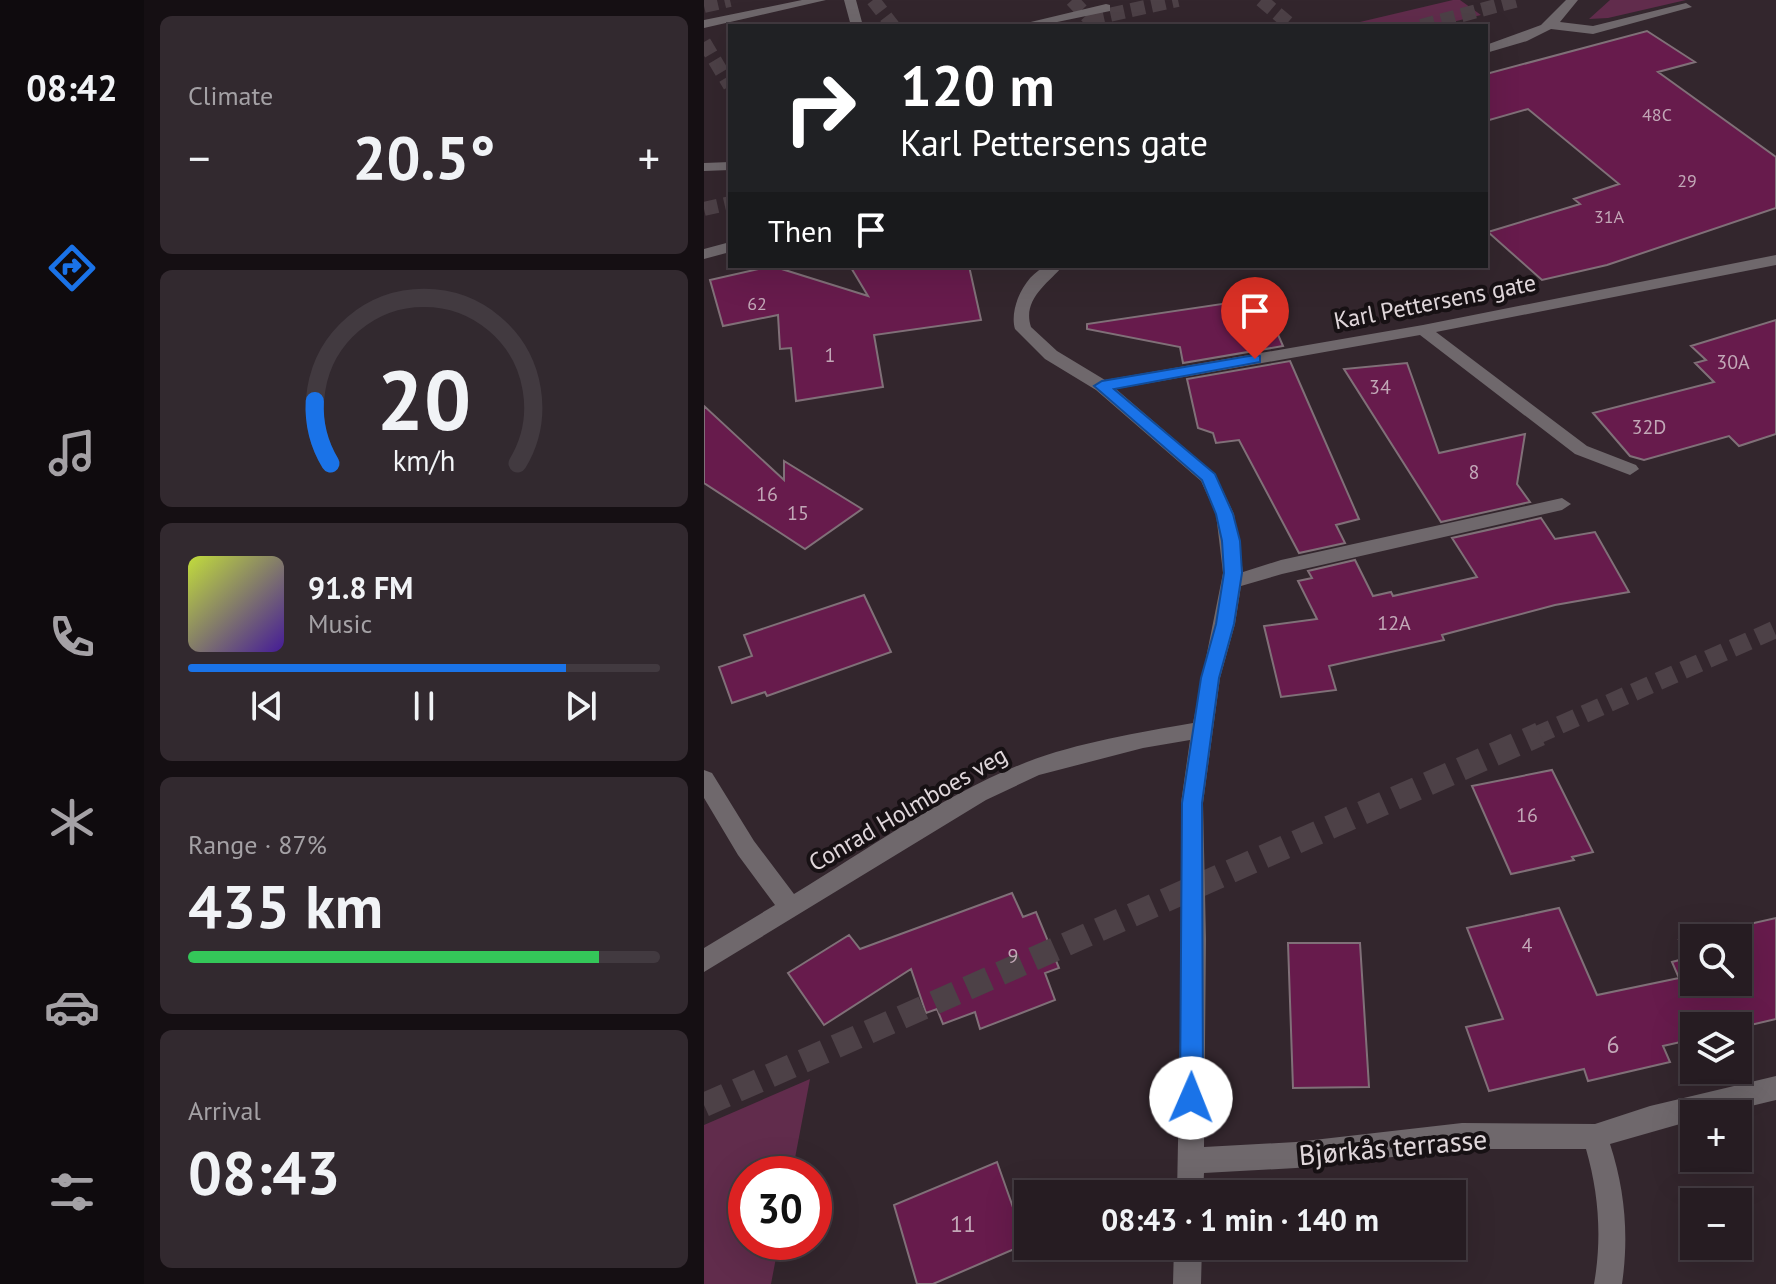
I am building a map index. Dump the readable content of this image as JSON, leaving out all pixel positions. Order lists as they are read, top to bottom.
{
  "streets": {
    "street": ["Karl Pettersens gate", "Conrad Holmboes veg", "Bjørkås terrasse"]
  },
  "house_numbers": [
    "48C",
    "29",
    "31A",
    "62",
    "1",
    "30A",
    "34",
    "32D",
    "8",
    "16",
    "15",
    "12A",
    "16",
    "4",
    "9",
    "6",
    "11"
  ],
  "page": {
    "tabs": "08:42",
    "tile": [
      "Climate",
      ["Range · 87%", "435 km"],
      ["Arrival", "08:43"]
    ],
    "turn": ["120 m", "Karl Pettersens gate"],
    "heat": ["−", "20.5°", "+"],
    "then": "Then",
    "song": ["91.8 FM", "Music"],
    "map_buttons": ["+", "−"],
    "limit": "30",
    "trip": "08:43 · 1 min · 140 m",
    "gauge": ["20", "km/h"]
  }
}
